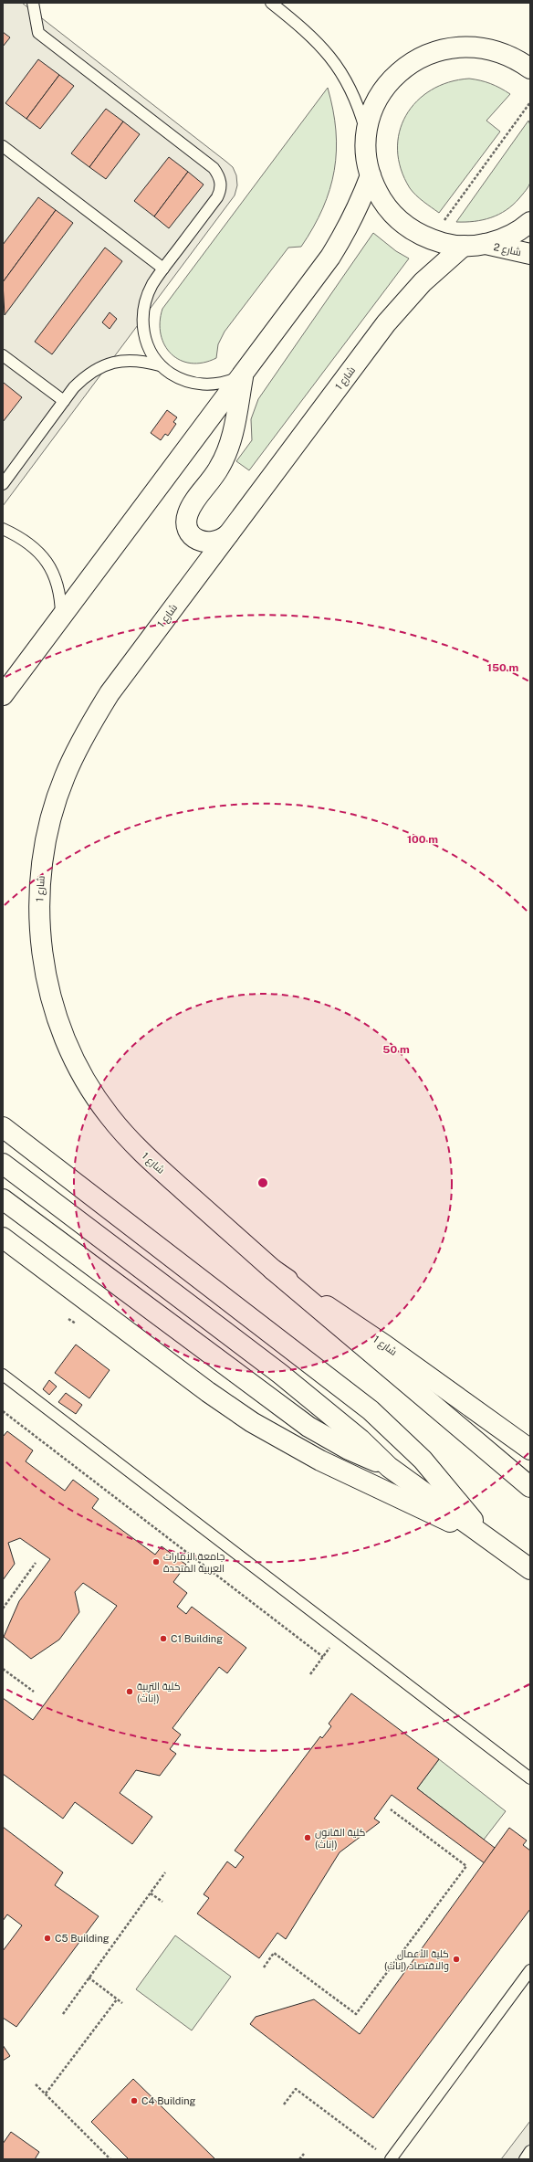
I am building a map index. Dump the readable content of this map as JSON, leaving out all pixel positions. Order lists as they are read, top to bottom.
{
  "streets": {
    "main road": ["شارع 2", "شارع 1"]
  },
  "places": [
    "جامعة الإمارات العربية المتحدة",
    "C1 Building",
    "كلية التربية (إناث)",
    "كلية القانون (إناث)",
    "C5 Building",
    "كلية الأعمال والاقتصاد (إناث)",
    "C4 Building"
  ],
  "rings": ["150 m", "100 m", "50 m"]
}
